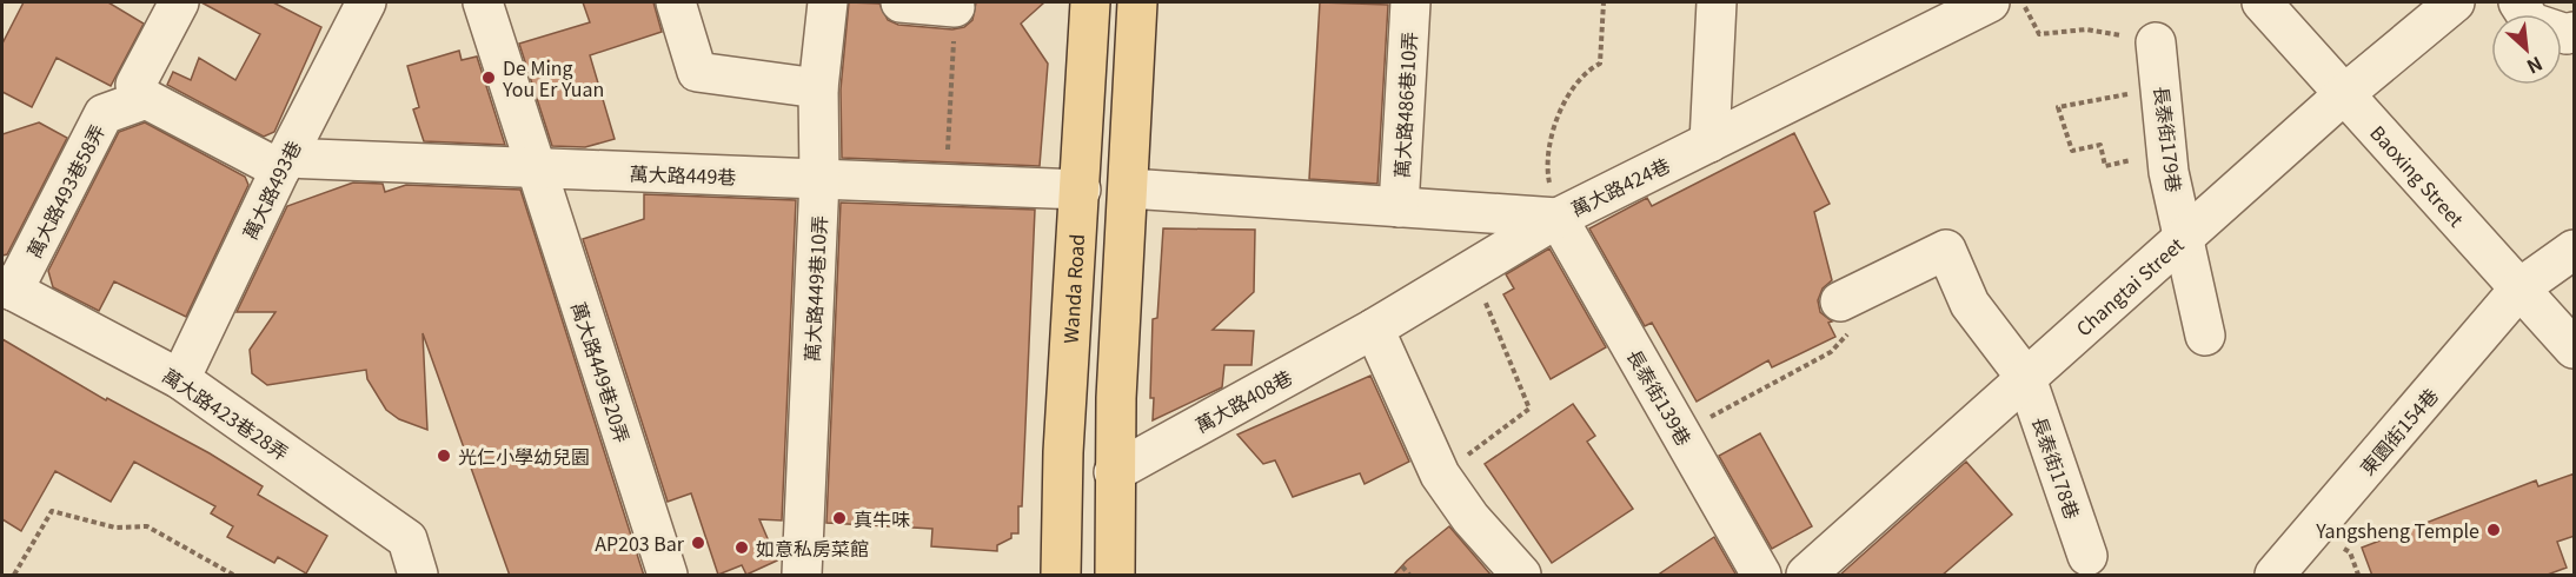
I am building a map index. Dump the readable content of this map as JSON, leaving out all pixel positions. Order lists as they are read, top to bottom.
{
  "streets": {
    "main road": ["Wanda Road"],
    "street": [
      "萬大路486巷10弄",
      "長泰街179巷",
      "萬大路449巷",
      "Baoxing Street",
      "萬大路424巷",
      "萬大路493巷",
      "萬大路493巷58弄",
      "Changtai Street",
      "萬大路449巷10弄",
      "萬大路449巷20弄",
      "長泰街139巷",
      "萬大路408巷",
      "萬大路423巷28弄",
      "東園街154巷",
      "長泰街178巷"
    ]
  },
  "crossings": [
    ["萬大路486巷10弄", "萬大路424巷"],
    ["長泰街179巷", "Changtai Street"],
    ["萬大路449巷", "萬大路493巷"],
    ["萬大路449巷", "萬大路493巷58弄"],
    ["萬大路449巷", "萬大路449巷10弄"],
    ["萬大路449巷", "Wanda Road"],
    ["萬大路449巷", "萬大路449巷20弄"],
    ["Baoxing Street", "Changtai Street"],
    ["Baoxing Street", "東園街154巷"],
    ["萬大路424巷", "長泰街139巷"],
    ["萬大路424巷", "萬大路408巷"],
    ["萬大路493巷", "萬大路493巷58弄"],
    ["萬大路493巷", "萬大路423巷28弄"],
    ["萬大路493巷58弄", "萬大路423巷28弄"],
    ["Changtai Street", "長泰街178巷"],
    ["長泰街139巷", "萬大路408巷"]
  ],
  "places": [
    "De Ming You Er Yuan",
    "光仁小學幼兒園",
    "真牛味",
    "Yangsheng Temple",
    "AP203 Bar",
    "如意私房菜館"
  ],
  "north": "bottom right"
}
